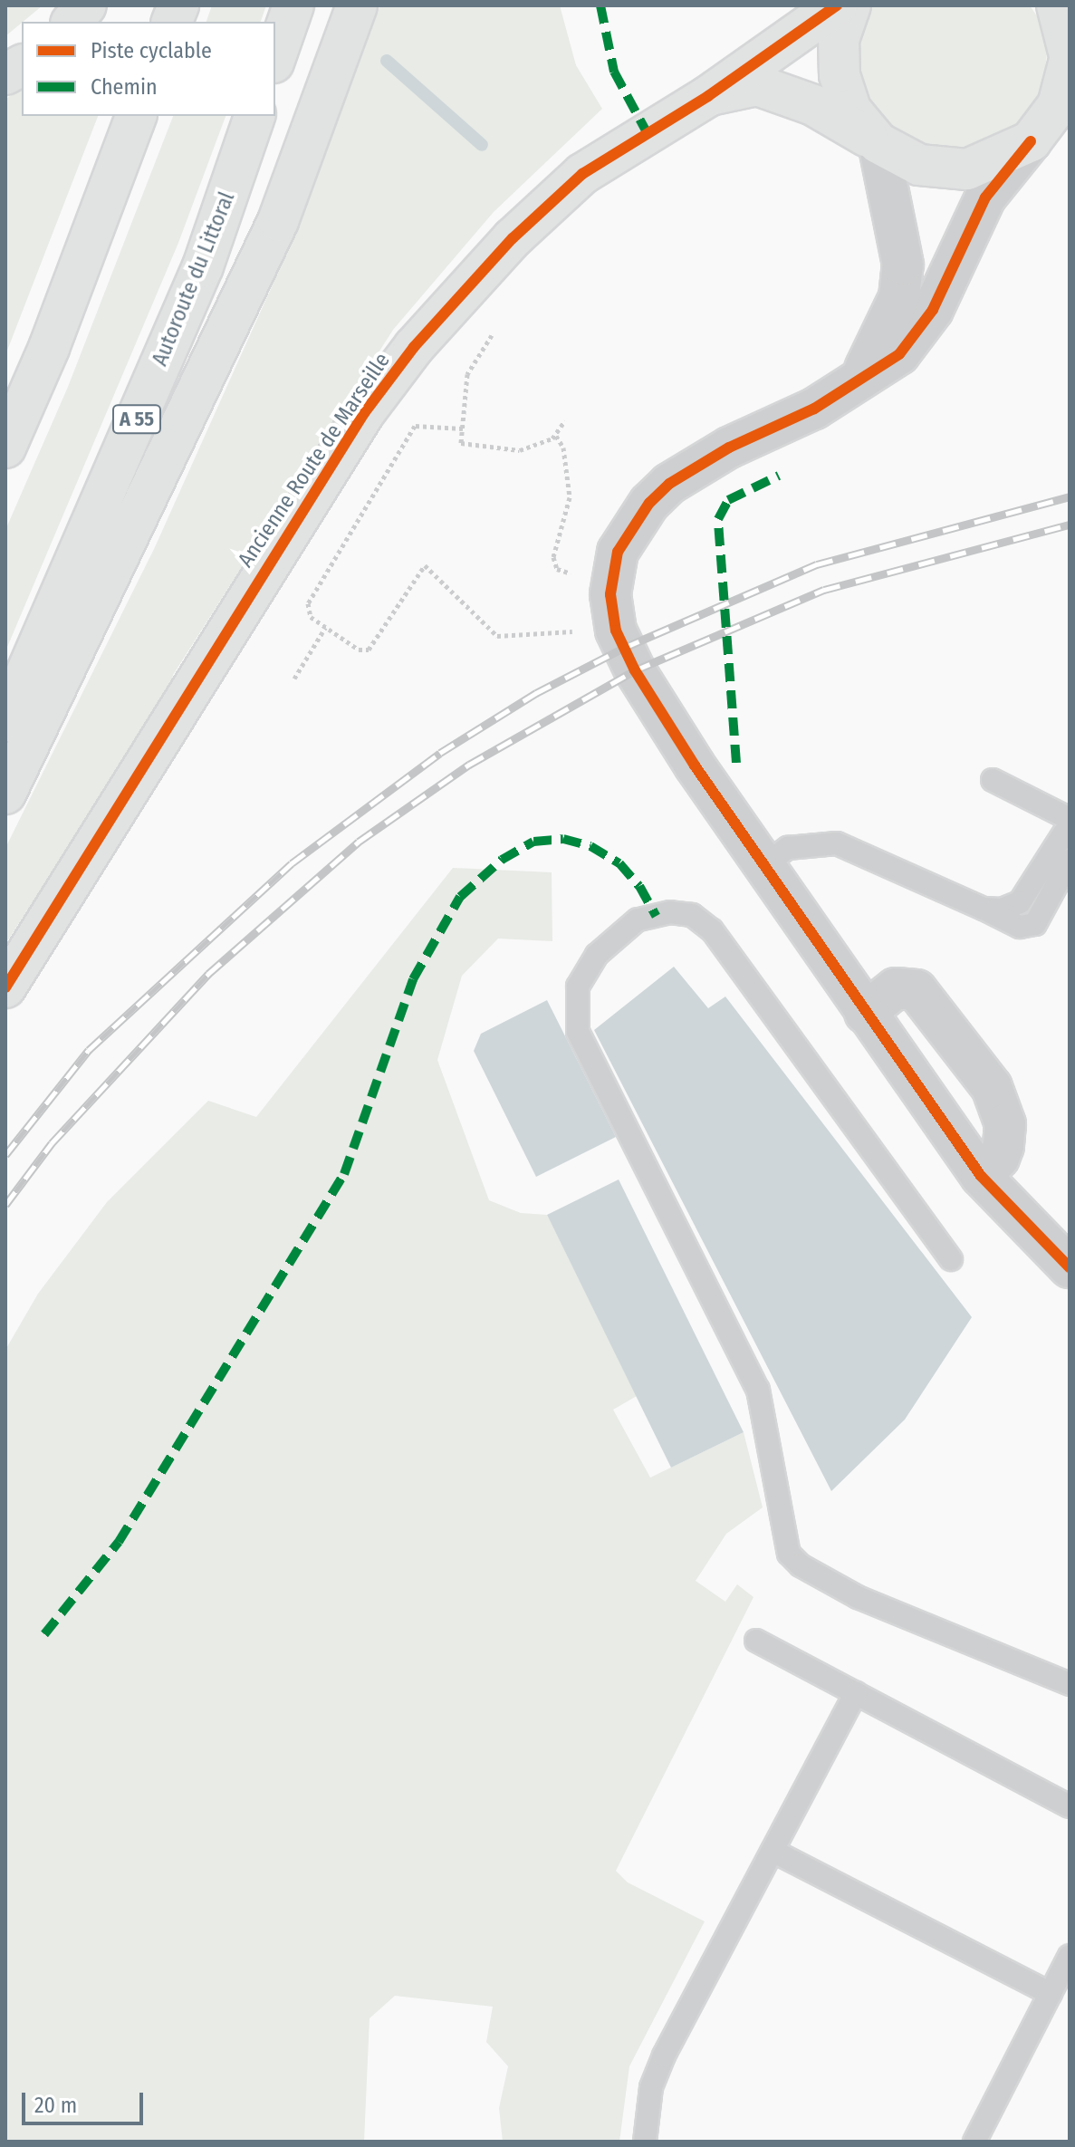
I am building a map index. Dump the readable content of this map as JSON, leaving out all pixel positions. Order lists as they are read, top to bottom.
{
  "streets": {
    "main road": ["Autoroute du Littoral", "A 55", "Ancienne Route de Marseille"]
  },
  "legend": ["Piste cyclable", "Chemin"],
  "scale_bar": "20 m"
}
